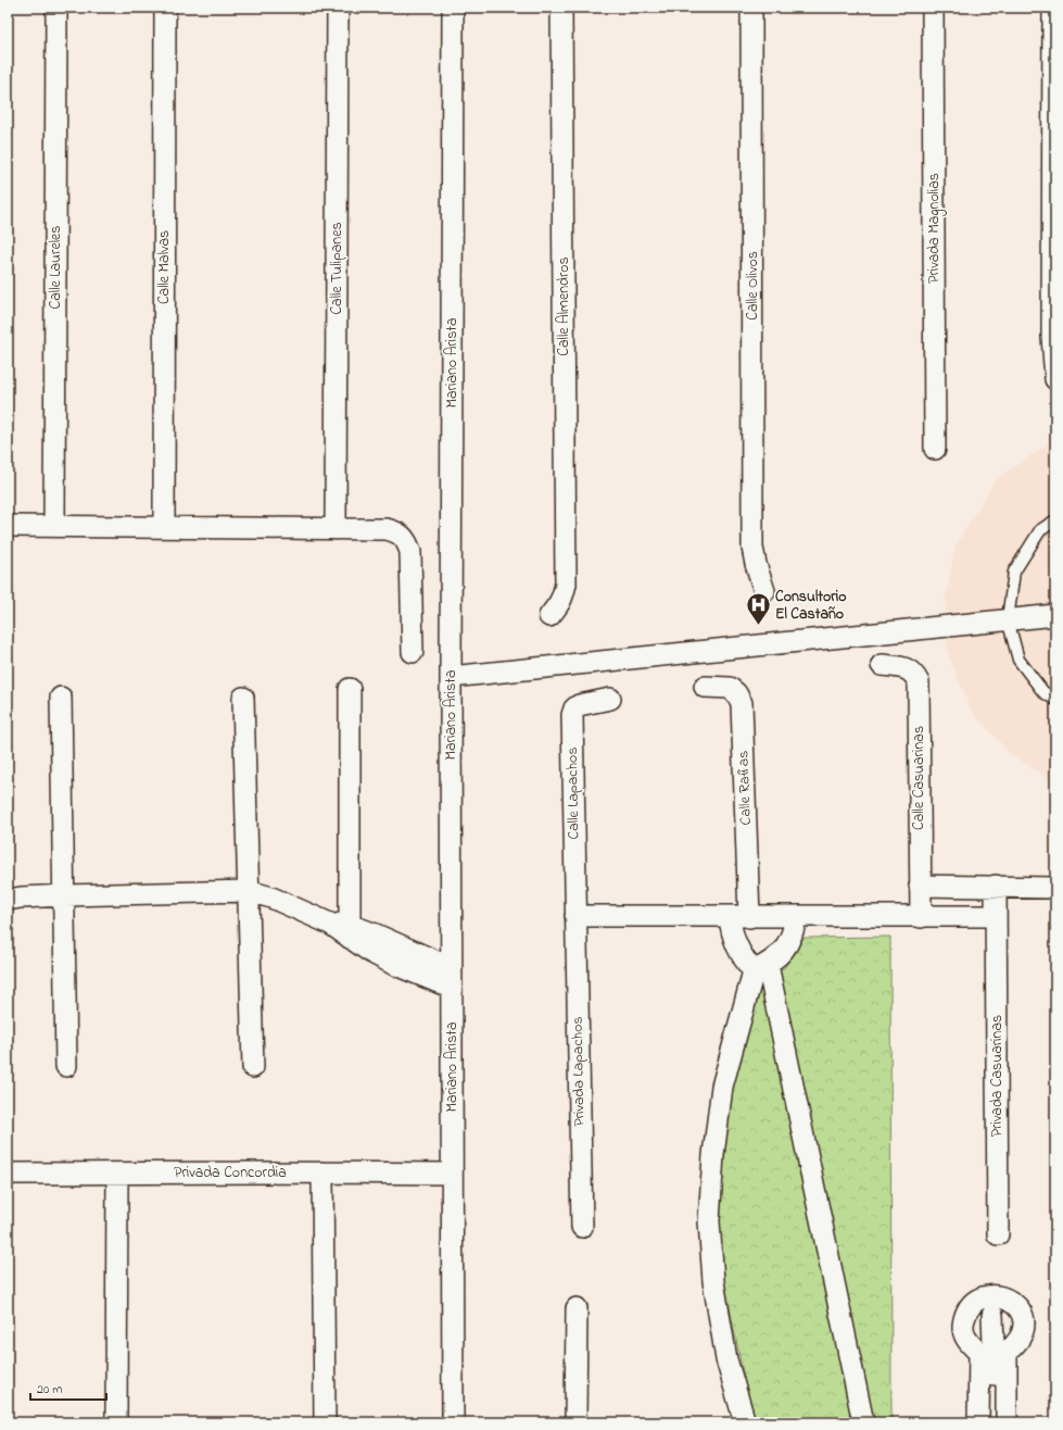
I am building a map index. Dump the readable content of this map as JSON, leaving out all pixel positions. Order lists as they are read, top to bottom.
{
  "streets": {
    "street": [
      "Privada Magnolias",
      "Calle Laureles",
      "Calle Malvas",
      "Calle Tulipanes",
      "Calle Olivos",
      "Calle Almendros",
      "Mariano Arista",
      "Calle Casuarinas",
      "Calle Rafias",
      "Calle Lapachos",
      "Privada Lapachos",
      "Privada Casuarinas",
      "Privada Concordia"
    ]
  },
  "crossings": [
    ["Mariano Arista", "Privada Concordia"],
    ["Calle Lapachos", "Privada Lapachos"]
  ],
  "places": {
    "hospital": ["Consultorio El Castaño"]
  },
  "scale_bar": "20 m"
}
